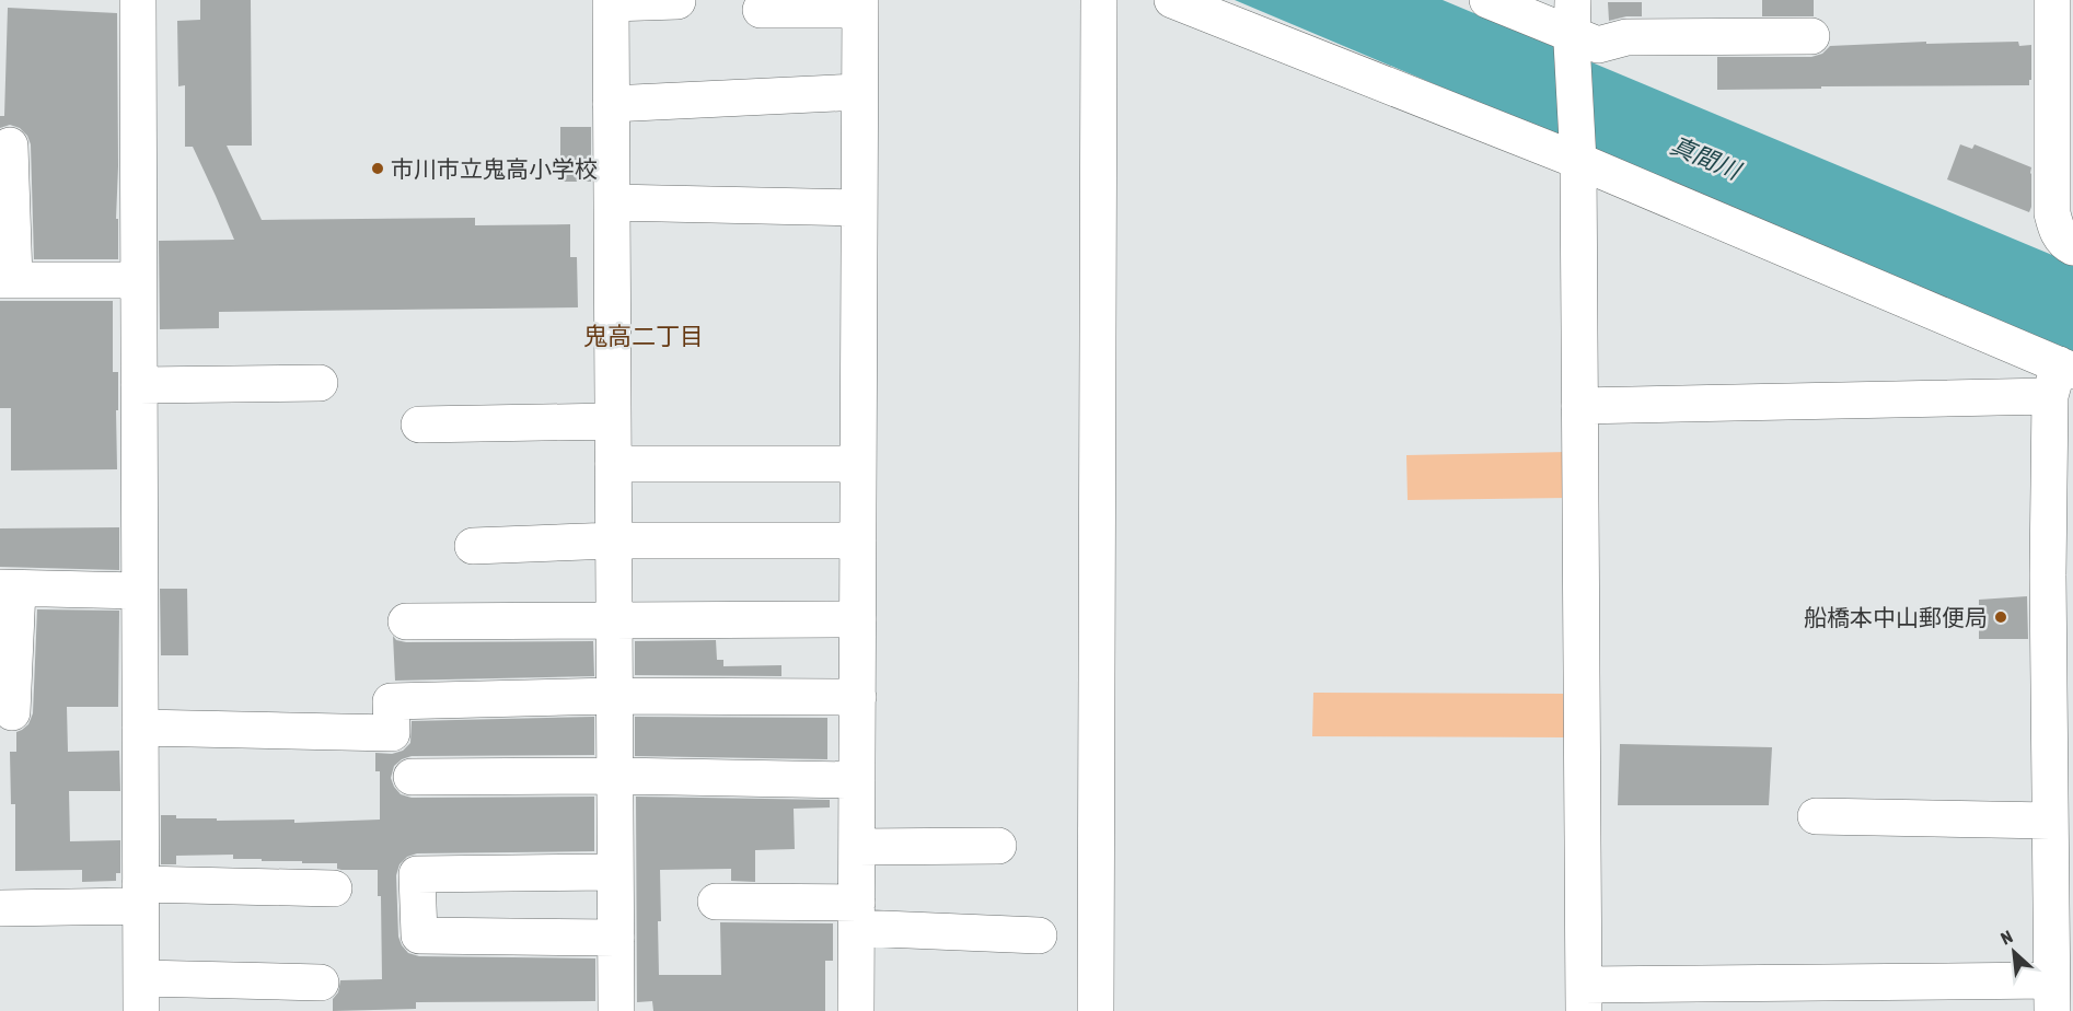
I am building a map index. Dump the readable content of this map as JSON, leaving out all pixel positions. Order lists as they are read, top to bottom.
{
  "districts": ["鬼高二丁目"],
  "water": ["真間川"],
  "places": ["市川市立鬼高小学校", "船橋本中山郵便局"],
  "north": "top left"
}
